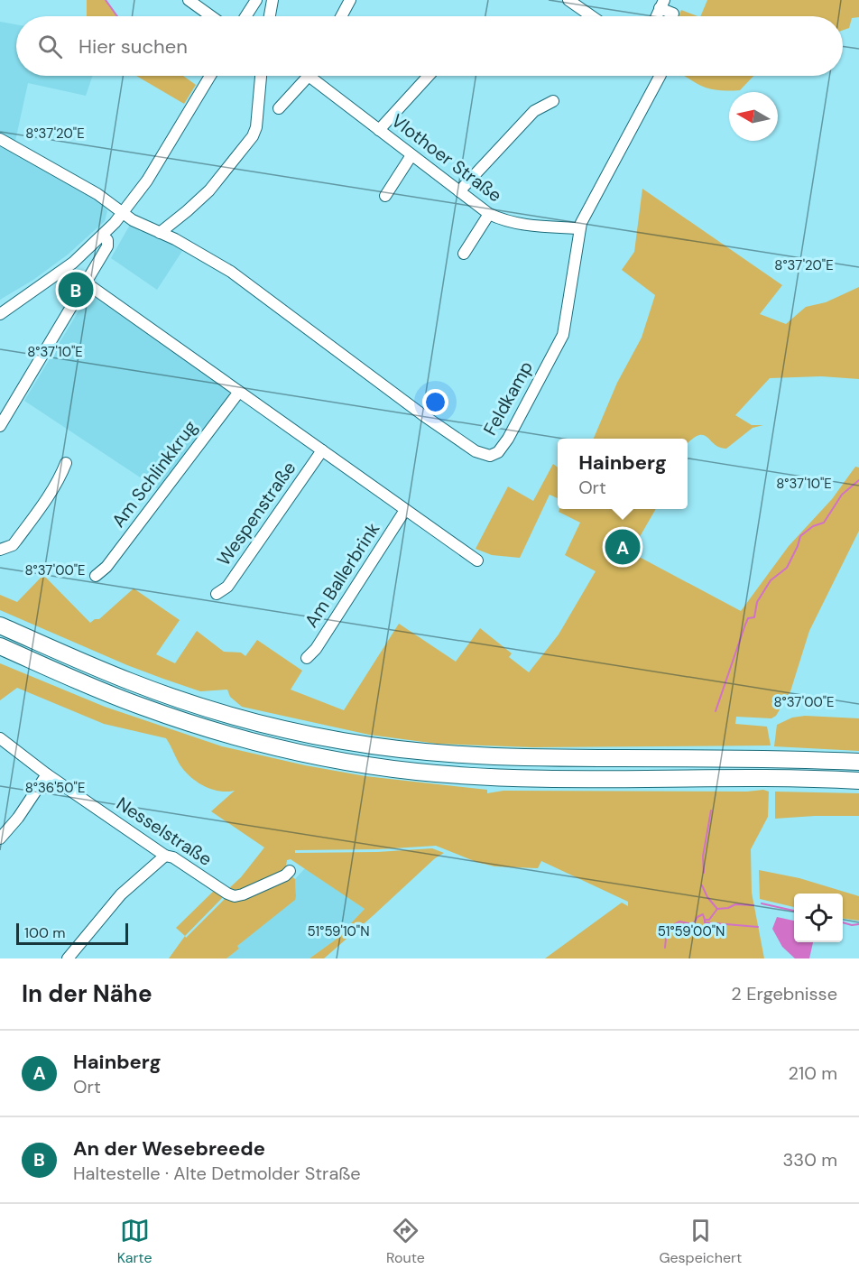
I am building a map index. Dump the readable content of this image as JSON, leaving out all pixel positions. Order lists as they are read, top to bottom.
{
  "streets": {
    "street": [
      "Vlothoer Straße",
      "Feldkamp",
      "Am Schlinkkrug",
      "Wespenstraße",
      "Am Ballerbrink",
      "Nesselstraße"
    ]
  },
  "crossings": [
    ["Vlothoer Straße", "Feldkamp"]
  ],
  "scale_bar": "100 m",
  "north": "left",
  "page": {
    "search": "Hier suchen",
    "pins": ["B", "A"],
    "popup": ["Hainberg", "Ort"],
    "scale": "100 m",
    "heading": ["In der Nähe", "2 Ergebnisse"],
    "list": [
      {
        "mark": "A",
        "name": "Hainberg",
        "note": "Ort",
        "value": "210 m"
      },
      {
        "mark": "B",
        "name": "An der Wesebreede",
        "note": "Haltestelle · Alte Detmolder Straße",
        "value": "330 m"
      }
    ],
    "nav": ["Karte", "Route", "Gespeichert"]
  },
  "coordinates": [
    "8°37'20\"E",
    "8°37'10\"E",
    "8°37'00\"E",
    "8°36'50\"E",
    "51°59'10\"N",
    "51°59'00\"N"
  ]
}
